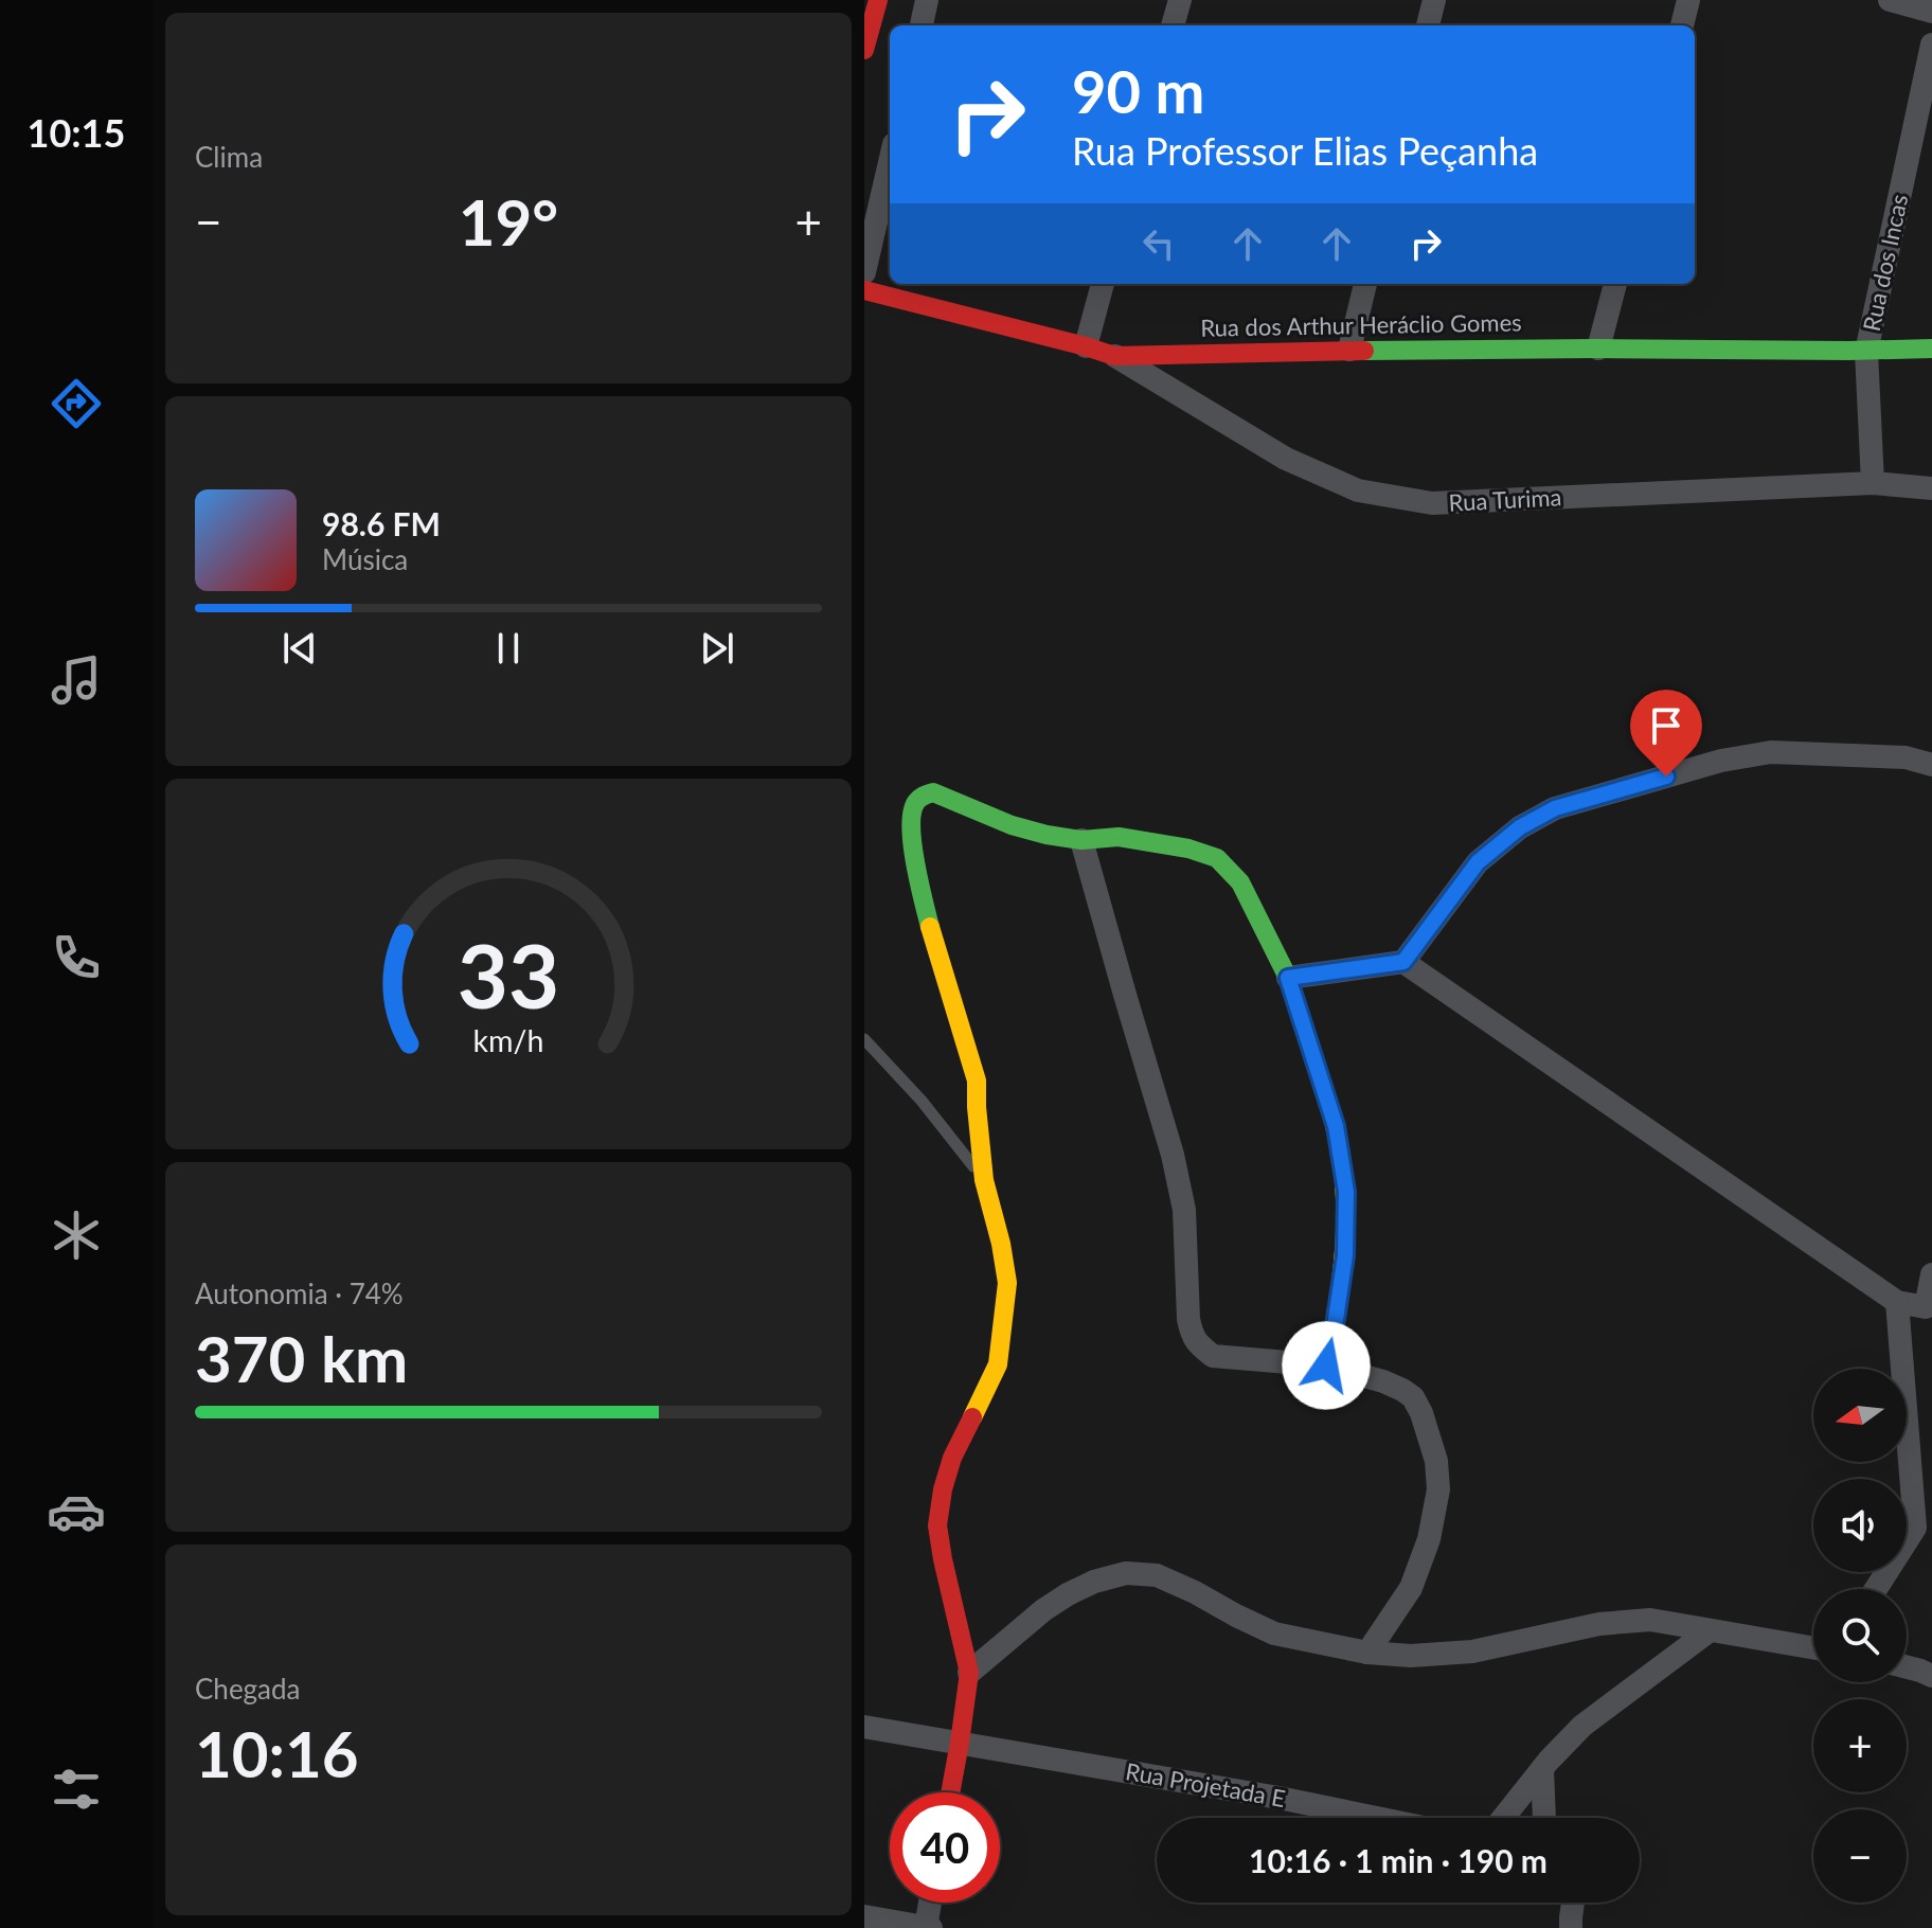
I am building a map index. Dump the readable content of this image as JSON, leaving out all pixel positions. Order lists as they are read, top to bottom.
{
  "streets": {
    "street": [
      "Rua dos Incas",
      "Rua dos Arthur Heráclio Gomes",
      "Rua Turima",
      "Rua Projetada E"
    ]
  },
  "crossings": [
    ["Rua dos Incas", "Rua dos Arthur Heráclio Gomes"],
    ["Rua dos Incas", "Rua Turima"],
    ["Rua dos Arthur Heráclio Gomes", "Rua Turima"]
  ],
  "north": "left",
  "page": {
    "tabs": "10:15",
    "tile": [
      "Clima",
      ["Autonomia · 74%", "370 km"],
      ["Chegada", "10:16"]
    ],
    "turn": ["90 m", "Rua Professor Elias Peçanha"],
    "heat": ["−", "19°", "+"],
    "song": ["98.6 FM", "Música"],
    "map_buttons": ["+", "−"],
    "limit": "40",
    "trip": "10:16 · 1 min · 190 m",
    "gauge": ["33", "km/h"]
  }
}
